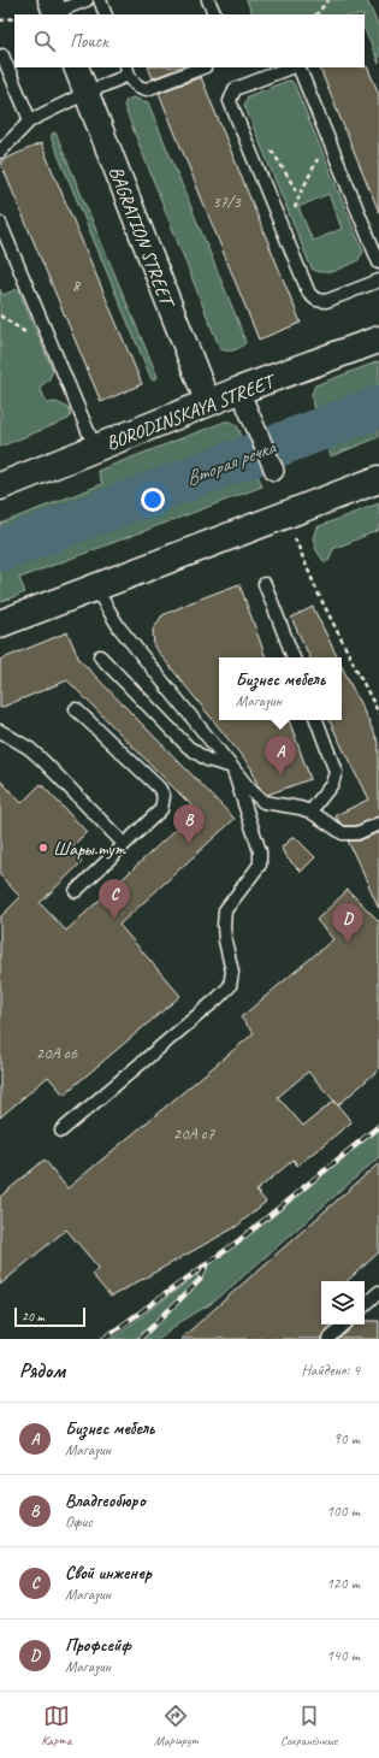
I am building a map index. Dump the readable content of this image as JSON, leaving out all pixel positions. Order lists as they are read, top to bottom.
{
  "streets": {
    "main road": ["BORODINSKAYA STREET"],
    "street": ["BAGRATION STREET"]
  },
  "crossings": [
    ["BAGRATION STREET", "BORODINSKAYA STREET"]
  ],
  "water": ["Вторая речка"],
  "places": ["Шары.тут"],
  "house_numbers": [
    "37/3",
    "8",
    "20А с6",
    "20А с7"
  ],
  "scale_bar": "20 m",
  "page": {
    "search": "Поиск",
    "popup": ["Бизнес мебель", "Магазин"],
    "pins": [
      "A",
      "B",
      "C",
      "D"
    ],
    "scale": "20 m",
    "heading": ["Рядом", "Найдено: 4"],
    "list": [
      {
        "mark": "A",
        "name": "Бизнес мебель",
        "note": "Магазин",
        "value": "90 m"
      },
      {
        "mark": "B",
        "name": "Владгеобюро",
        "note": "Офис",
        "value": "100 m"
      },
      {
        "mark": "C",
        "name": "Свой инженер",
        "note": "Магазин",
        "value": "120 m"
      },
      {
        "mark": "D",
        "name": "Профсейф",
        "note": "Магазин",
        "value": "140 m"
      }
    ],
    "nav": ["Карта", "Маршрут", "Сохранённые"]
  }
}
